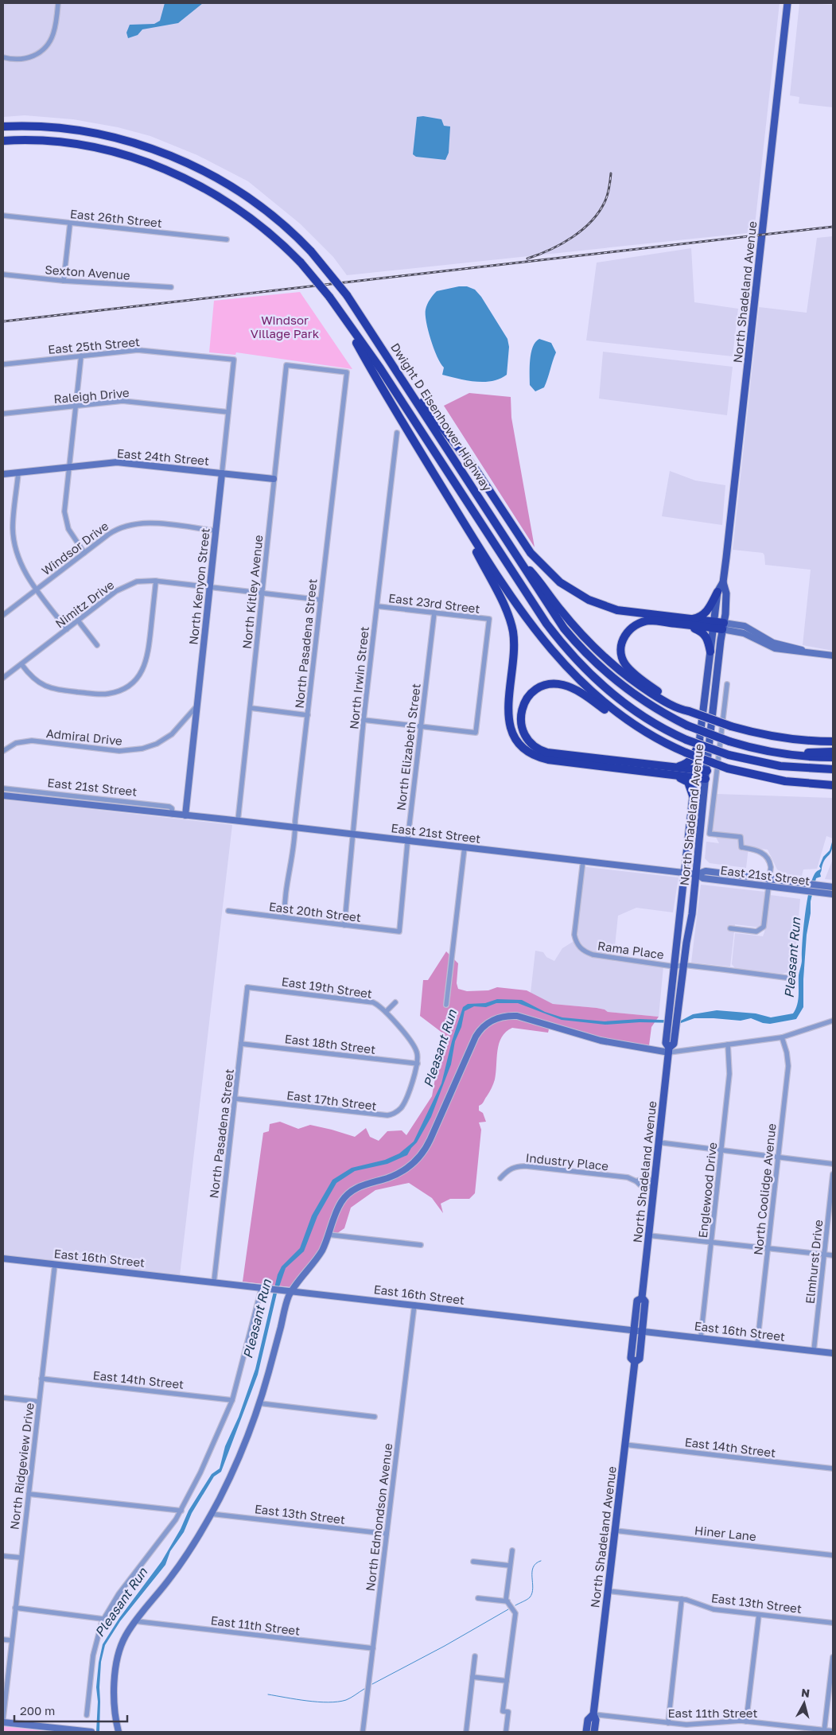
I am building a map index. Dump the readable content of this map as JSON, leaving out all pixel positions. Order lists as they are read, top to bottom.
{
  "streets": {
    "highway": ["Dwight D Eisenhower Highway"],
    "main road": ["North Shadeland Avenue"],
    "street": [
      "East 26th Street",
      "Sexton Avenue",
      "East 25th Street",
      "Raleigh Drive",
      "East 24th Street",
      "Windsor Drive",
      "North Kenyon Street",
      "North Kitley Avenue",
      "East 23rd Street",
      "Nimitz Drive",
      "North Pasadena Street",
      "North Irwin Street",
      "Admiral Drive",
      "North Elizabeth Street",
      "East 21st Street",
      "East 20th Street",
      "Rama Place",
      "East 19th Street",
      "East 18th Street",
      "East 17th Street",
      "Industry Place",
      "North Coolidge Avenue",
      "Englewood Drive",
      "East 16th Street",
      "Elmhurst Drive",
      "East 14th Street",
      "North Ridgeview Drive",
      "East 13th Street",
      "North Edmondson Avenue",
      "Hiner Lane",
      "East 11th Street"
    ]
  },
  "crossings": [
    ["North Shadeland Avenue", "East 21st Street"],
    ["North Shadeland Avenue", "Rama Place"],
    ["North Shadeland Avenue", "Industry Place"],
    ["North Shadeland Avenue", "East 16th Street"],
    ["North Shadeland Avenue", "East 14th Street"],
    ["North Shadeland Avenue", "East 13th Street"],
    ["North Shadeland Avenue", "Hiner Lane"],
    ["North Shadeland Avenue", "East 11th Street"],
    ["East 25th Street", "North Kenyon Street"],
    ["Raleigh Drive", "North Kenyon Street"],
    ["East 24th Street", "North Kenyon Street"],
    ["East 24th Street", "North Kitley Avenue"],
    ["Windsor Drive", "North Kenyon Street"],
    ["North Kenyon Street", "Nimitz Drive"],
    ["North Kenyon Street", "Admiral Drive"],
    ["North Kenyon Street", "East 21st Street"],
    ["North Kitley Avenue", "Nimitz Drive"],
    ["North Kitley Avenue", "North Pasadena Street"],
    ["North Kitley Avenue", "East 21st Street"],
    ["East 23rd Street", "North Irwin Street"],
    ["East 23rd Street", "North Elizabeth Street"],
    ["North Pasadena Street", "East 21st Street"],
    ["North Pasadena Street", "East 20th Street"],
    ["North Pasadena Street", "East 19th Street"],
    ["North Pasadena Street", "East 18th Street"],
    ["North Pasadena Street", "East 17th Street"],
    ["North Pasadena Street", "East 16th Street"],
    ["North Irwin Street", "East 21st Street"],
    ["North Irwin Street", "East 20th Street"],
    ["North Elizabeth Street", "East 21st Street"],
    ["North Elizabeth Street", "East 20th Street"],
    ["East 21st Street", "Rama Place"],
    ["East 19th Street", "East 18th Street"],
    ["East 19th Street", "East 17th Street"],
    ["East 18th Street", "East 17th Street"],
    ["North Coolidge Avenue", "East 16th Street"],
    ["Englewood Drive", "East 16th Street"],
    ["East 16th Street", "Elmhurst Drive"],
    ["East 16th Street", "North Ridgeview Drive"],
    ["East 16th Street", "North Edmondson Avenue"],
    ["East 14th Street", "North Ridgeview Drive"],
    ["East 13th Street", "North Edmondson Avenue"],
    ["North Edmondson Avenue", "East 11th Street"]
  ],
  "water": ["Pleasant Run"],
  "parks": ["Windsor Village Park"],
  "scale_bar": "200 m",
  "north": "top"
}
